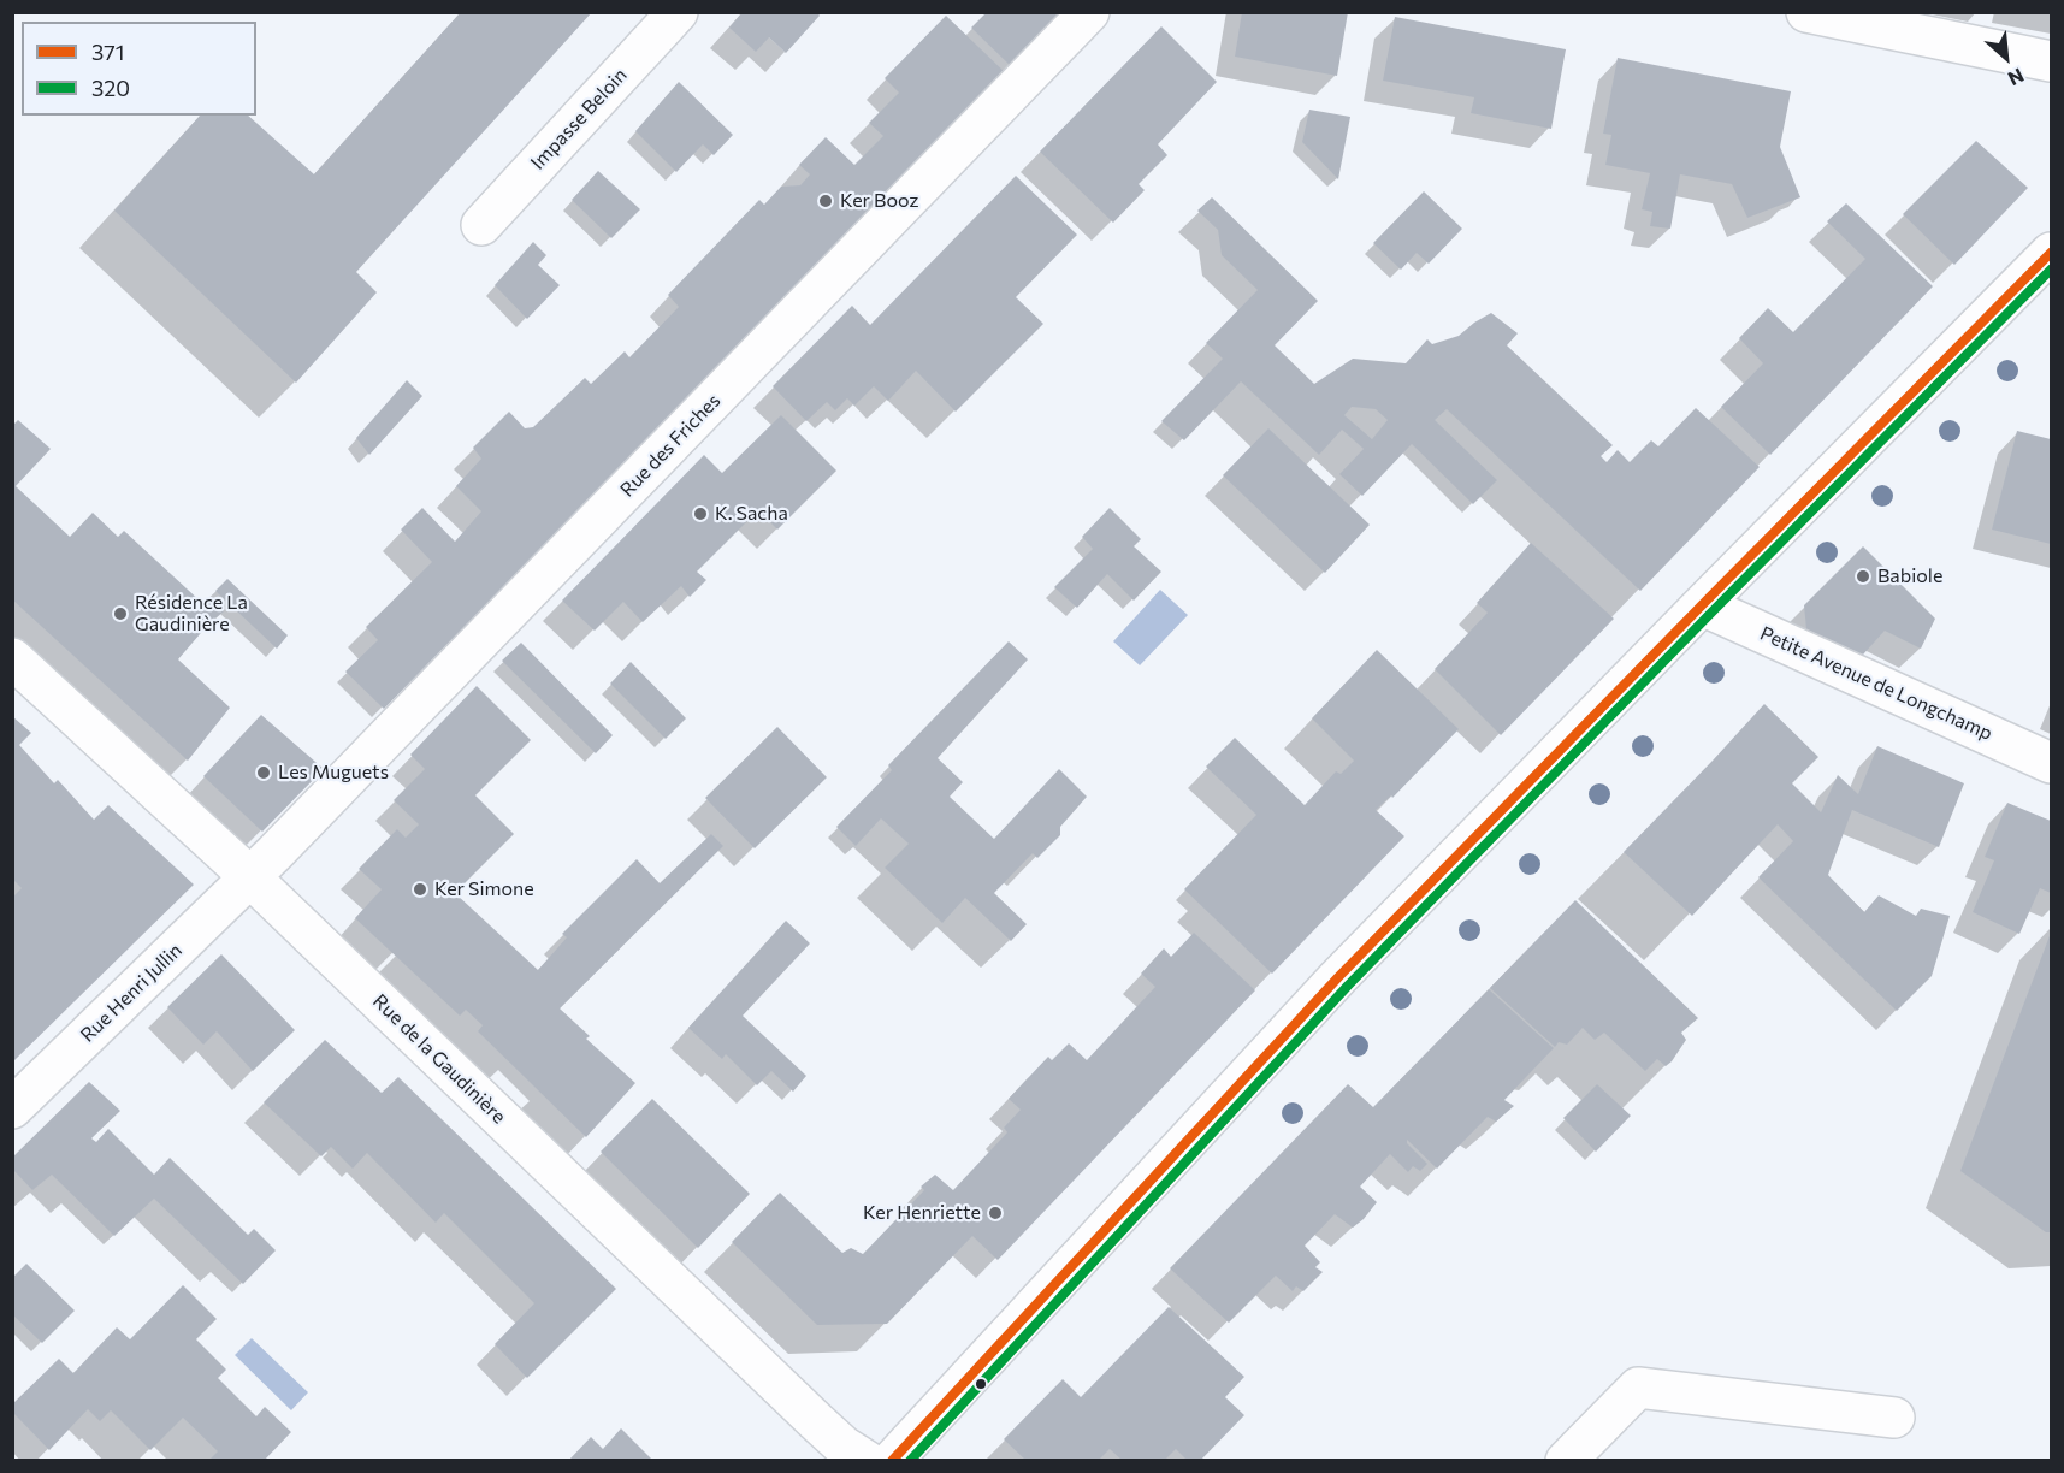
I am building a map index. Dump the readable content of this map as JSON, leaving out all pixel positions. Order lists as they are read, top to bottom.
{
  "streets": {
    "street": [
      "Impasse Beloin",
      "Rue des Friches",
      "Petite Avenue de Longchamp",
      "Rue Henri Jullin",
      "Rue de la Gaudinière"
    ]
  },
  "crossings": [
    ["Rue des Friches", "Rue Henri Jullin"],
    ["Rue des Friches", "Rue de la Gaudinière"],
    ["Rue Henri Jullin", "Rue de la Gaudinière"]
  ],
  "places": [
    "Ker Booz",
    "K. Sacha",
    "Babiole",
    "Résidence La Gaudinière",
    "Les Muguets",
    "Ker Simone",
    "Ker Henriette"
  ],
  "lines": ["transit line 371", "transit line 320"],
  "legend": ["371", "320"],
  "north": "bottom right"
}
